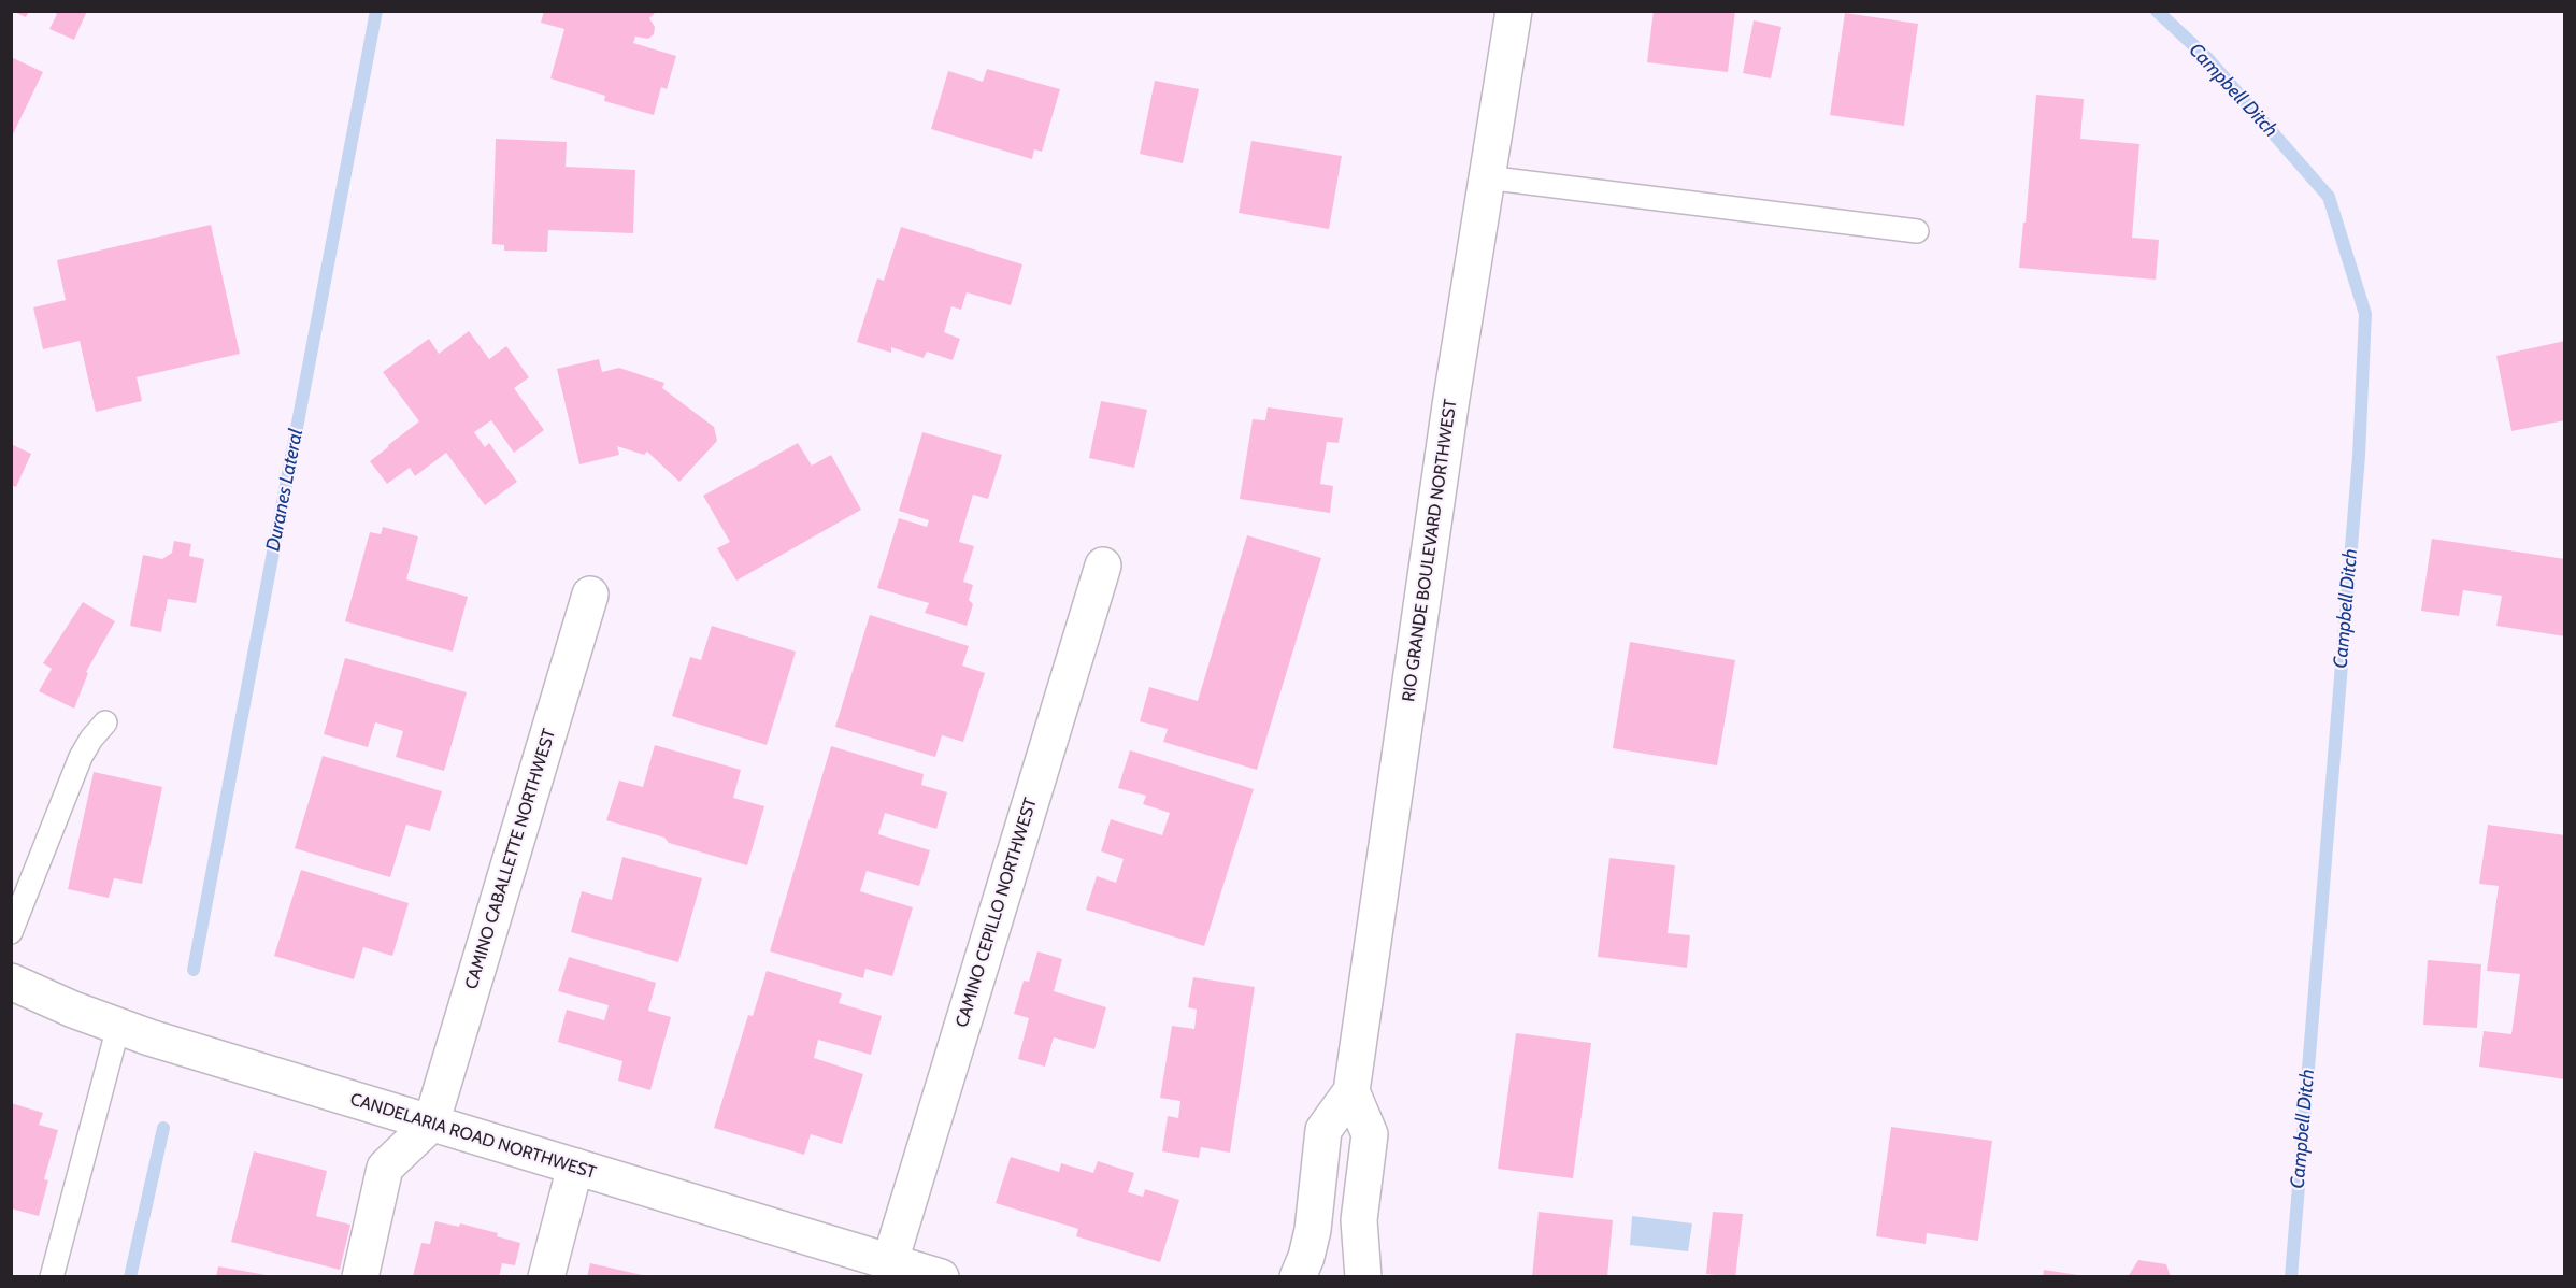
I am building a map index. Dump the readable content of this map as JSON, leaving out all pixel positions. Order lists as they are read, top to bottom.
{
  "streets": {
    "street": [
      "RIO GRANDE BOULEVARD NORTHWEST",
      "CAMINO CABALLETTE NORTHWEST",
      "CAMINO CEPILLO NORTHWEST",
      "CANDELARIA ROAD NORTHWEST"
    ]
  },
  "crossings": [
    ["CAMINO CABALLETTE NORTHWEST", "CANDELARIA ROAD NORTHWEST"],
    ["CAMINO CEPILLO NORTHWEST", "CANDELARIA ROAD NORTHWEST"]
  ],
  "water": ["Campbell Ditch", "Duranes Lateral"]
}
